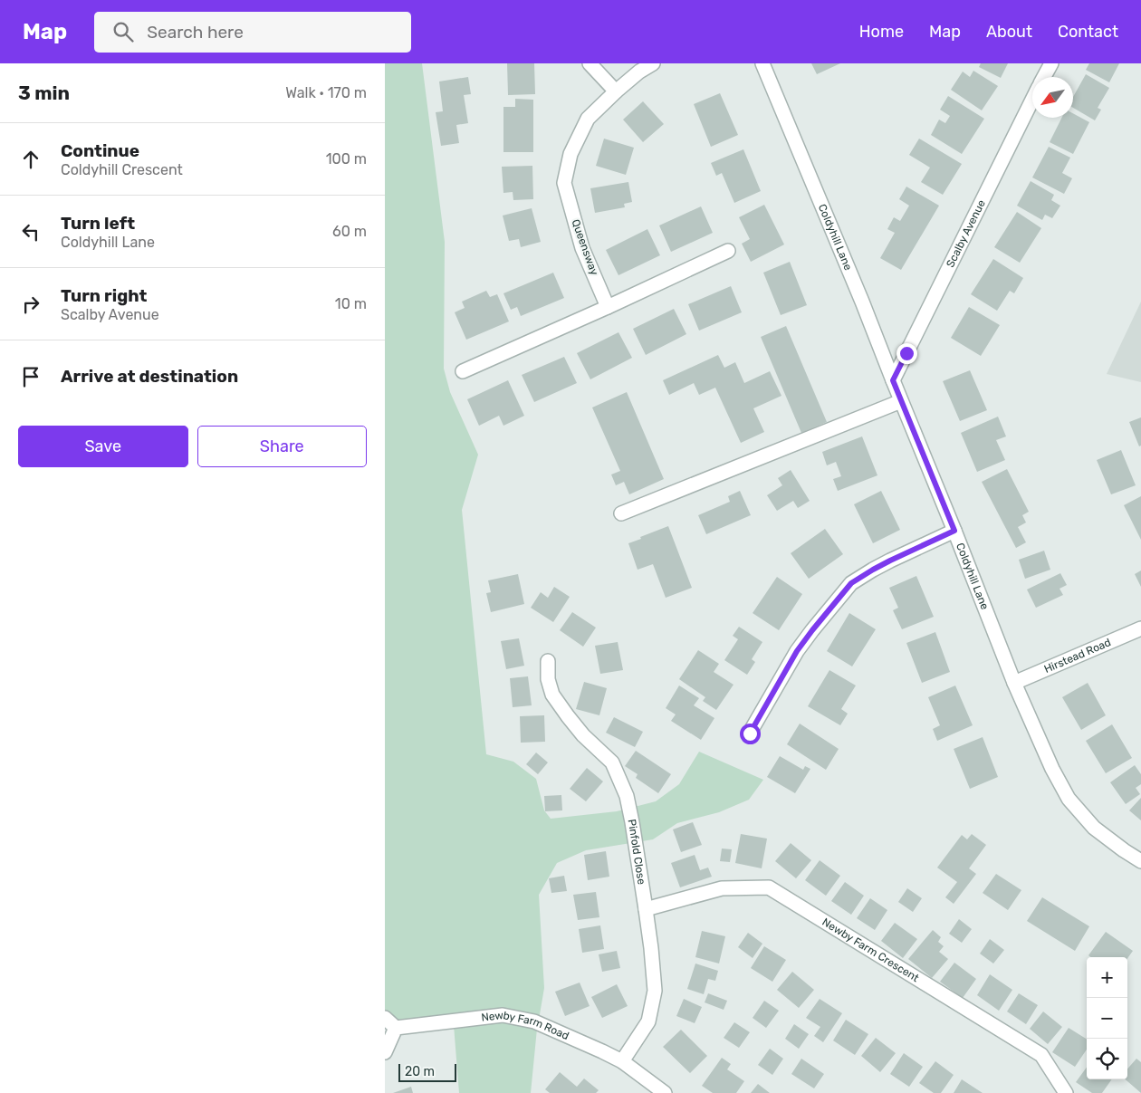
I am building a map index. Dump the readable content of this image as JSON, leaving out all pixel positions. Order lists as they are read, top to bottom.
{
  "streets": {
    "street": [
      "Scalby Avenue",
      "Coldyhill Lane",
      "Queensway",
      "Hirstead Road",
      "Pinfold Close",
      "Newby Farm Crescent",
      "Newby Farm Road"
    ]
  },
  "crossings": [
    ["Scalby Avenue", "Coldyhill Lane"],
    ["Coldyhill Lane", "Hirstead Road"],
    ["Pinfold Close", "Newby Farm Crescent"],
    ["Pinfold Close", "Newby Farm Road"]
  ],
  "scale_bar": "20 m",
  "north": "bottom left",
  "page": {
    "header": "Map",
    "search": "Search here",
    "nav": [
      "Home",
      "Map",
      "About",
      "Contact"
    ],
    "heading": ["3 min", "Walk · 170 m"],
    "list": [
      ["Continue", "Coldyhill Crescent", "100 m"],
      ["Turn left", "Coldyhill Lane", "60 m"],
      ["Turn right", "Scalby Avenue", "10 m"],
      "Arrive at destination"
    ],
    "buttons": ["Save", "Share"],
    "map_buttons": ["+", "−"],
    "scale": "20 m"
  }
}
